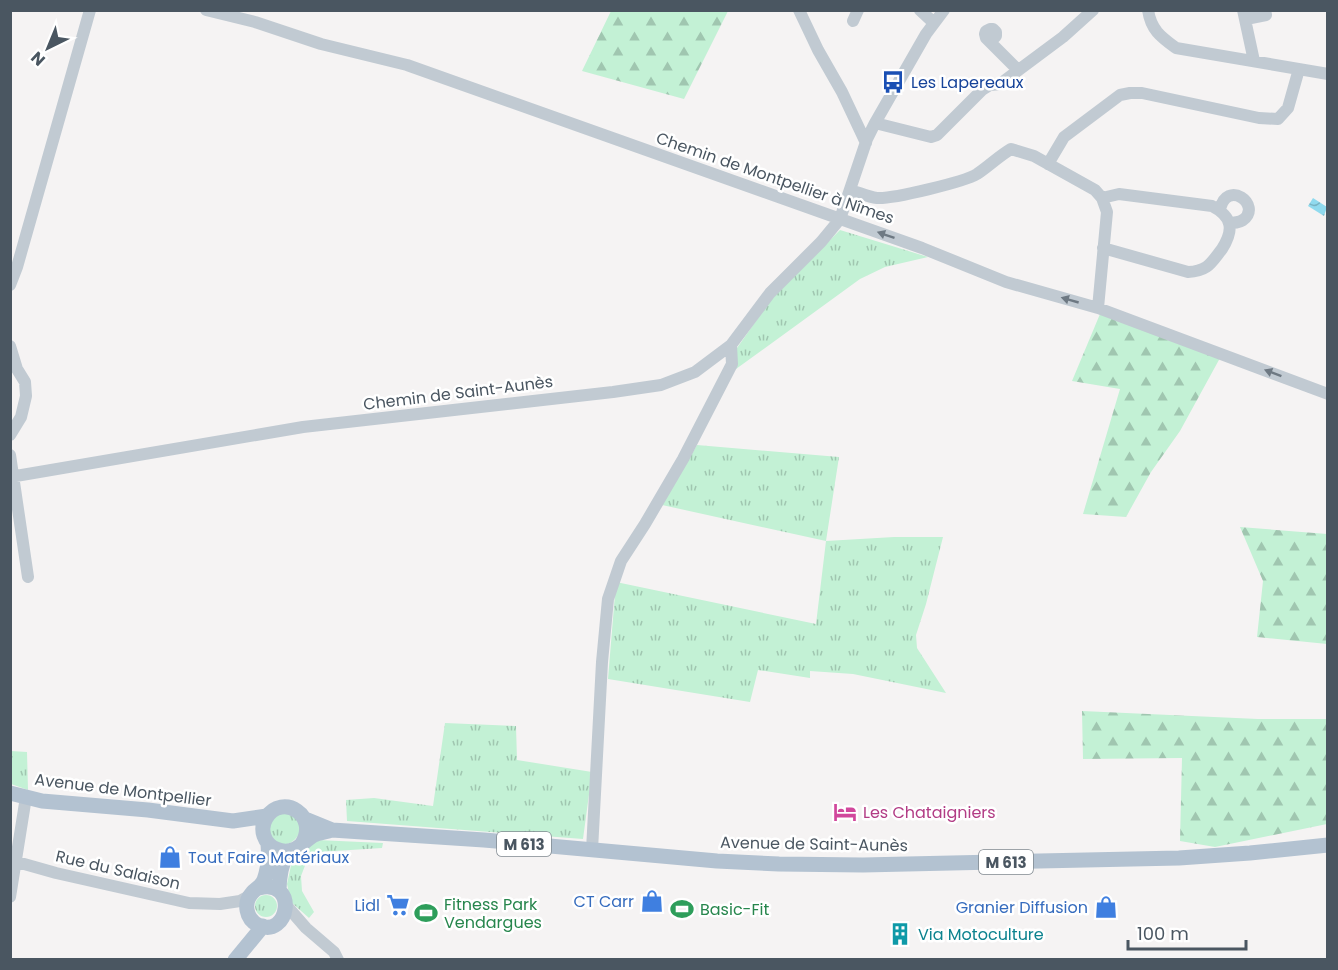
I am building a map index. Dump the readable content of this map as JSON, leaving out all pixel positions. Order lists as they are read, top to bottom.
{
  "streets": {
    "main road": ["Avenue de Montpellier", "M 613", "Avenue de Saint-Aunès"],
    "street": ["Chemin de Montpellier à Nîmes", "Chemin de Saint-Aunès", "Rue du Salaison"]
  },
  "crossings": [
    ["Chemin de Montpellier à Nîmes", "Chemin de Saint-Aunès"],
    ["Avenue de Montpellier", "Avenue de Saint-Aunès"]
  ],
  "one_way": ["Chemin de Montpellier à Nîmes"],
  "places": {
    "bus stop": ["Les Lapereaux"],
    "hotel": ["Les Chataigniers"],
    "shop": ["Tout Faire Matériaux", "CT Carr", "Granier Diffusion"],
    "supermarket": ["Lidl"],
    "sports": ["Basic-Fit", "Fitness Park Vendargues"],
    "building": ["Via Motoculture"]
  },
  "scale_bar": "100 m",
  "north": "bottom left"
}
